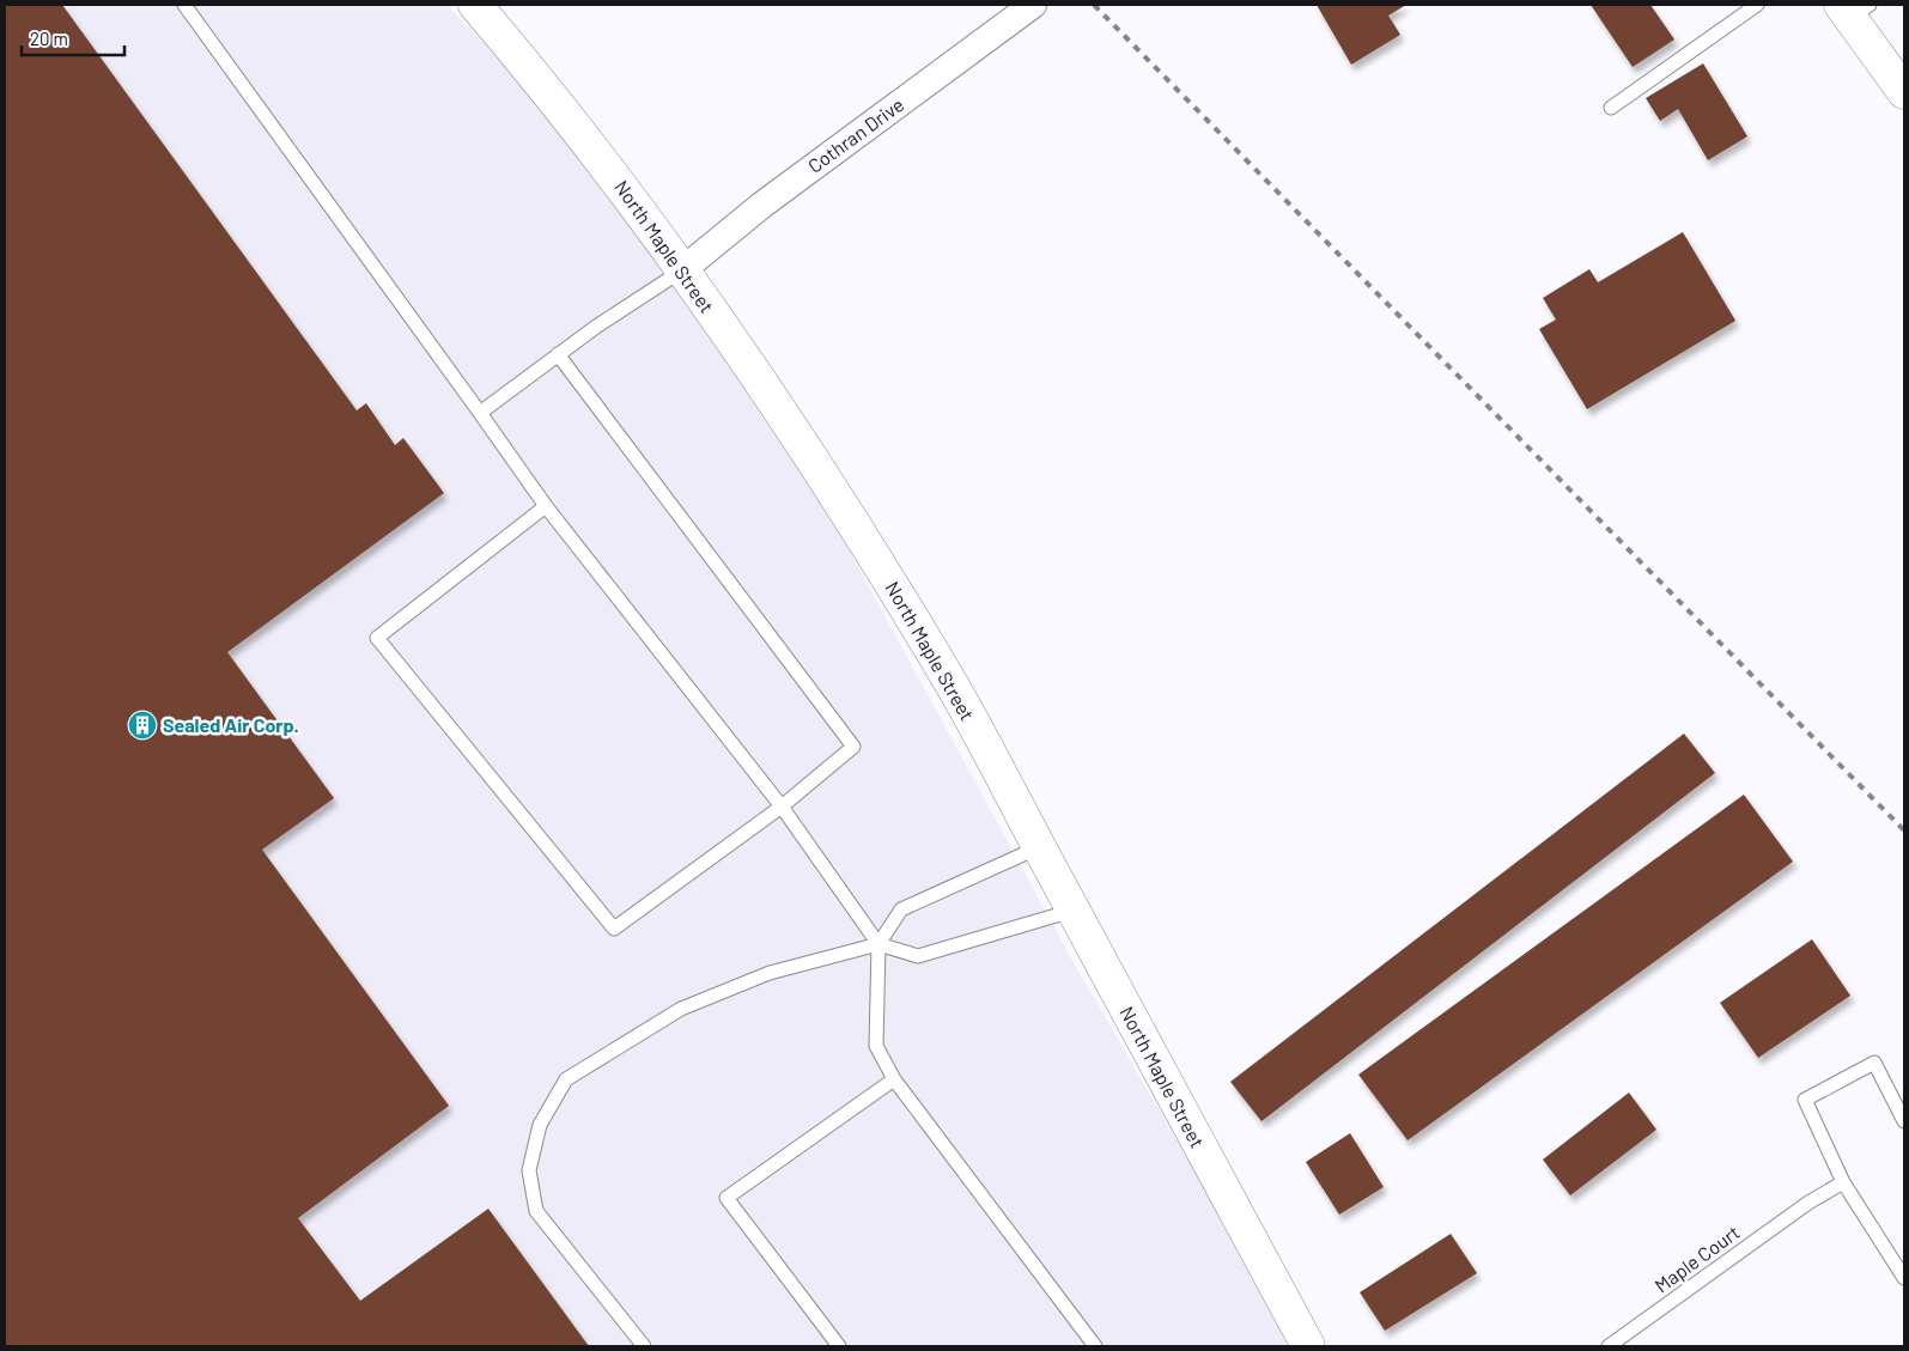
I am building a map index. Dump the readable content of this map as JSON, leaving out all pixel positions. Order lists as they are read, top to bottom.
{
  "streets": {
    "street": ["Cothran Drive", "North Maple Street"],
    "lane": ["Maple Court"]
  },
  "crossings": [
    ["Cothran Drive", "North Maple Street"]
  ],
  "places": {
    "building": ["Sealed Air Corp."]
  },
  "scale_bar": "20 m"
}
